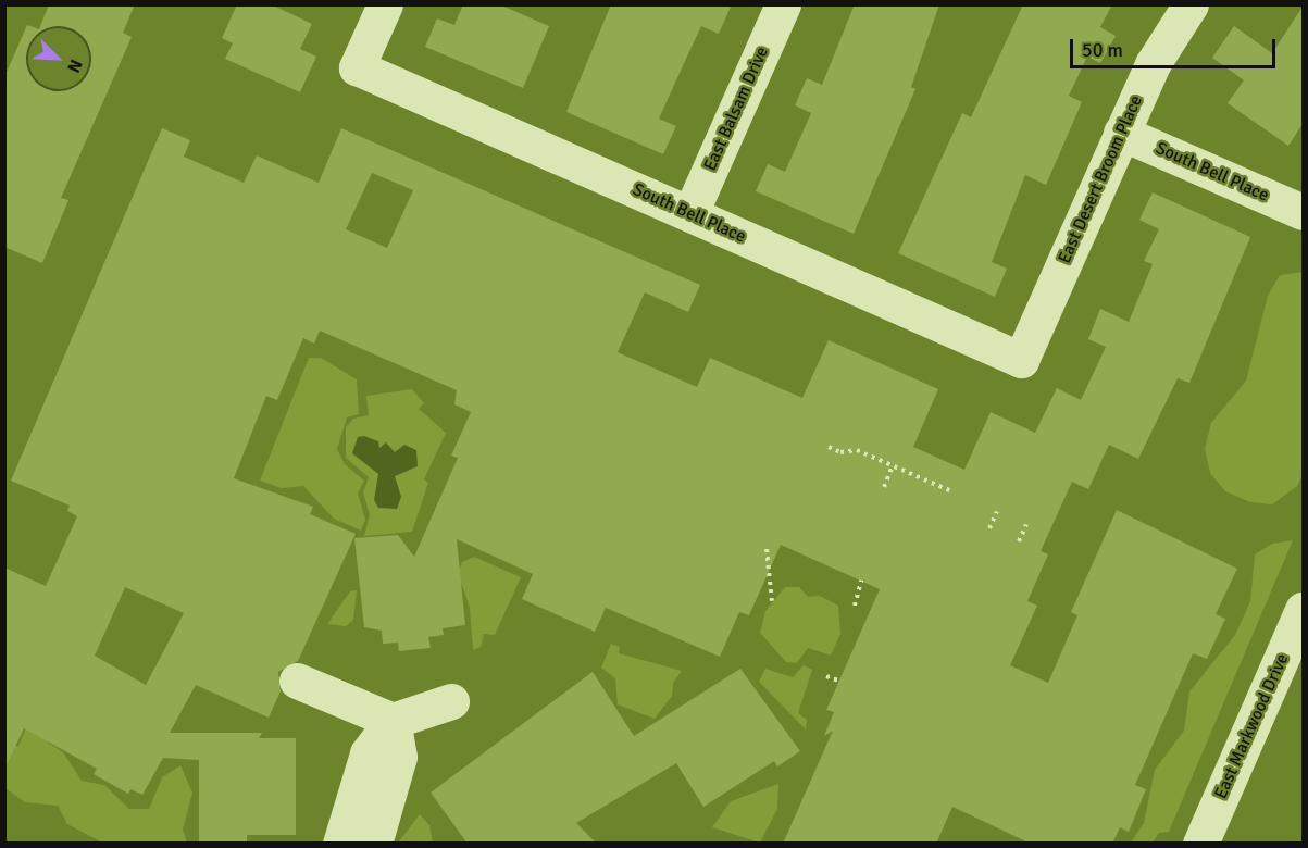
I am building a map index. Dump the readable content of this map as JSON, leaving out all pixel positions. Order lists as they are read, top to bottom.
{
  "streets": {
    "street": [
      "East Balsam Drive",
      "South Bell Place",
      "East Desert Broom Place",
      "East Markwood Drive"
    ]
  },
  "crossings": [
    ["East Balsam Drive", "South Bell Place"],
    ["South Bell Place", "East Desert Broom Place"]
  ],
  "scale_bar": "50 m",
  "north": "bottom right"
}
